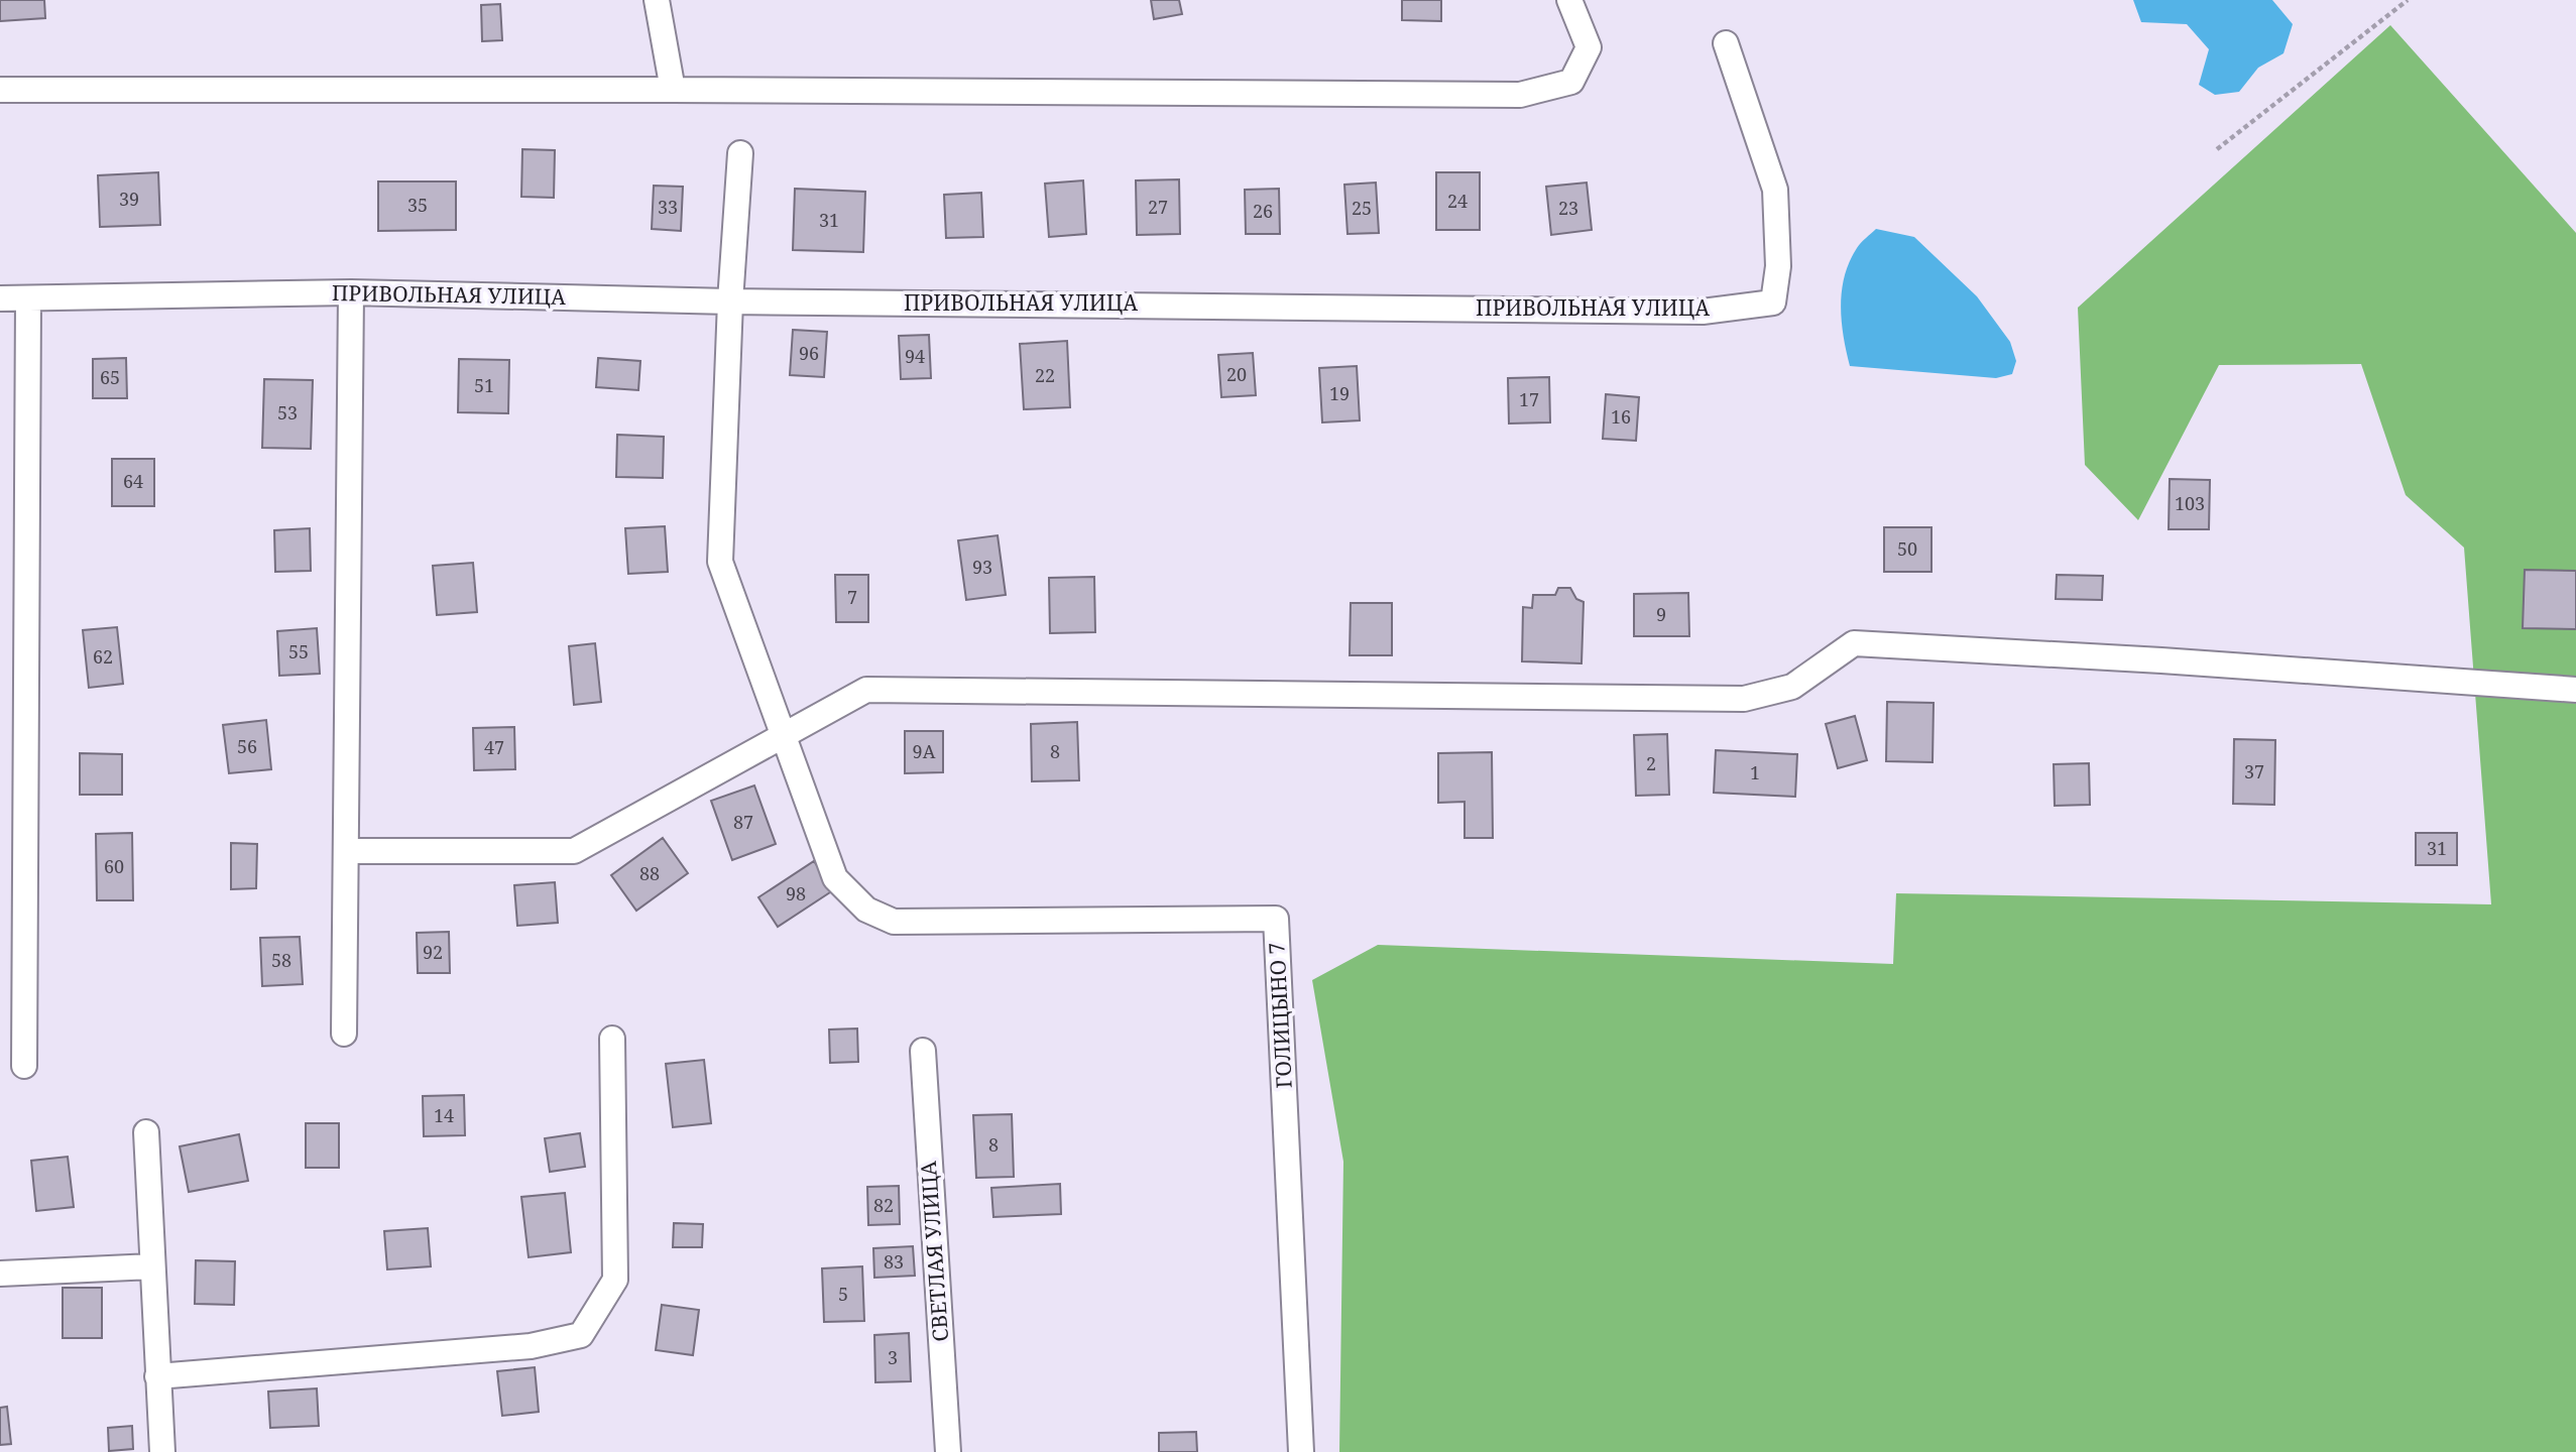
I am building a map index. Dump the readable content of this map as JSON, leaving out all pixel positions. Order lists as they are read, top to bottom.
{
  "streets": {
    "street": ["ПРИВОЛЬНАЯ УЛИЦА", "ГОЛИЦЫНО 7", "СВЕТЛАЯ УЛИЦА"]
  },
  "house_numbers": [
    "39",
    "24",
    "35",
    "33",
    "27",
    "25",
    "23",
    "26",
    "31",
    "96",
    "94",
    "20",
    "22",
    "65",
    "51",
    "19",
    "17",
    "53",
    "16",
    "64",
    "103",
    "50",
    "93",
    "7",
    "9",
    "55",
    "62",
    "56",
    "47",
    "9А",
    "8",
    "2",
    "37",
    "1",
    "87",
    "31",
    "60",
    "88",
    "98",
    "92",
    "58",
    "14",
    "8",
    "82",
    "83",
    "5",
    "3"
  ]
}
